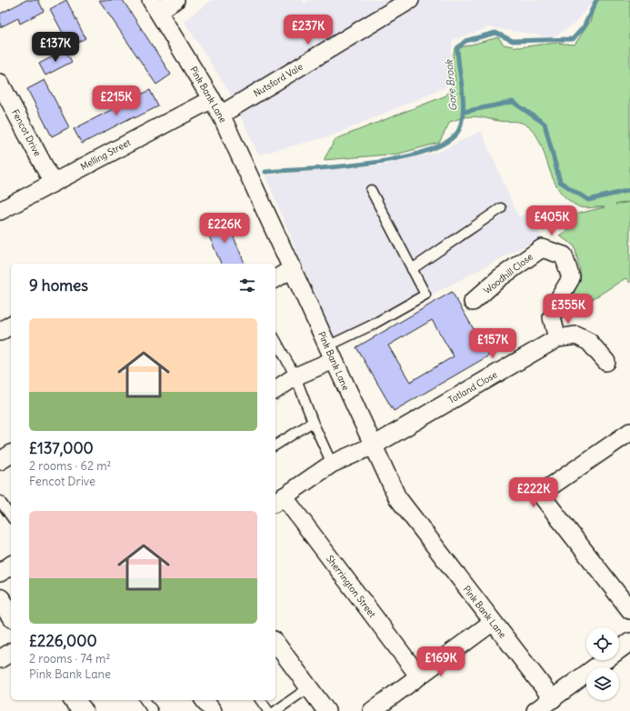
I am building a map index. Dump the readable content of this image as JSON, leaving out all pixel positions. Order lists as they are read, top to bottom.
{
  "streets": {
    "street": [
      "Nutsford Vale",
      "Pink Bank Lane",
      "Fencot Drive",
      "Melling Street",
      "Woodhill Close",
      "Totland Close",
      "Sherrington Street"
    ]
  },
  "crossings": [
    ["Nutsford Vale", "Pink Bank Lane"],
    ["Pink Bank Lane", "Melling Street"],
    ["Pink Bank Lane", "Totland Close"],
    ["Fencot Drive", "Melling Street"],
    ["Woodhill Close", "Totland Close"],
    ["Totland Close", "Sherrington Street"]
  ],
  "water": ["Gore Brook"],
  "page": {
    "price": [
      "£237K",
      "£137K",
      "£215K",
      "£405K",
      "£226K",
      "£355K",
      "£157K",
      "£222K",
      "£169K"
    ],
    "heading": "9 homes",
    "list": [
      {
        "name": "£137,000",
        "note": "2 rooms · 62 m² · Fencot Drive"
      },
      {
        "name": "£226,000",
        "note": "2 rooms · 74 m² · Pink Bank Lane"
      }
    ]
  }
}
